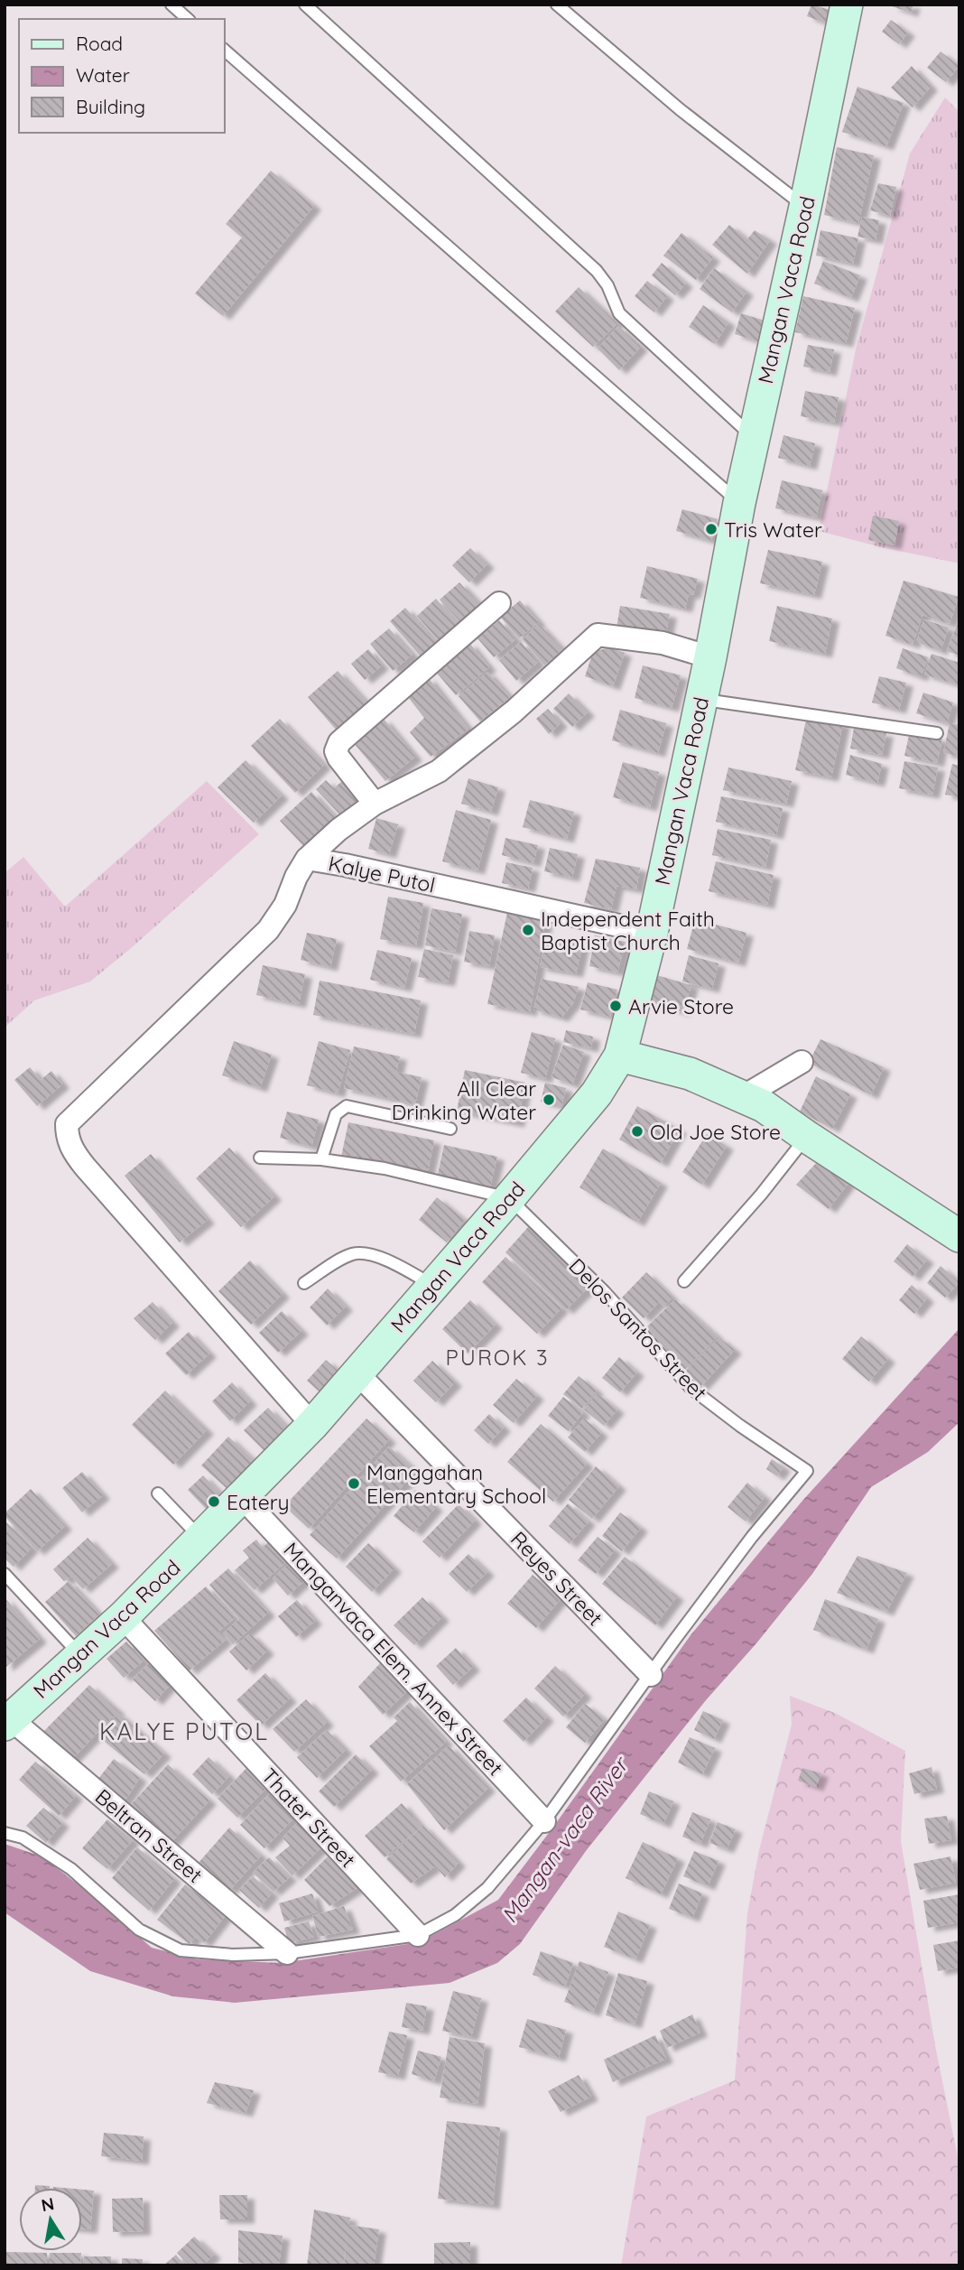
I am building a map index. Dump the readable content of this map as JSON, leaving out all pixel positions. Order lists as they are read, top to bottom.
{
  "streets": {
    "main road": ["Mangan Vaca Road"],
    "street": [
      "Kalye Putol",
      "Reyes Street",
      "Manganvaca Elem. Annex Street",
      "Thater Street",
      "Beltran Street"
    ],
    "lane": ["Delos Santos Street"]
  },
  "crossings": [
    ["Mangan Vaca Road", "Kalye Putol"],
    ["Mangan Vaca Road", "Delos Santos Street"],
    ["Mangan Vaca Road", "Reyes Street"],
    ["Mangan Vaca Road", "Manganvaca Elem. Annex Street"],
    ["Mangan Vaca Road", "Thater Street"],
    ["Mangan Vaca Road", "Beltran Street"],
    ["Delos Santos Street", "Reyes Street"]
  ],
  "districts": ["PUROK 3", "KALYE PUTOL"],
  "water": ["Mangan-vaca River"],
  "places": [
    "Tris Water",
    "Independent Faith Baptist Church",
    "Arvie Store",
    "All Clear Drinking Water",
    "Old Joe Store",
    "Manggahan Elementary School",
    "Eatery"
  ],
  "legend": ["Road", "Water", "Building"],
  "north": "top"
}
